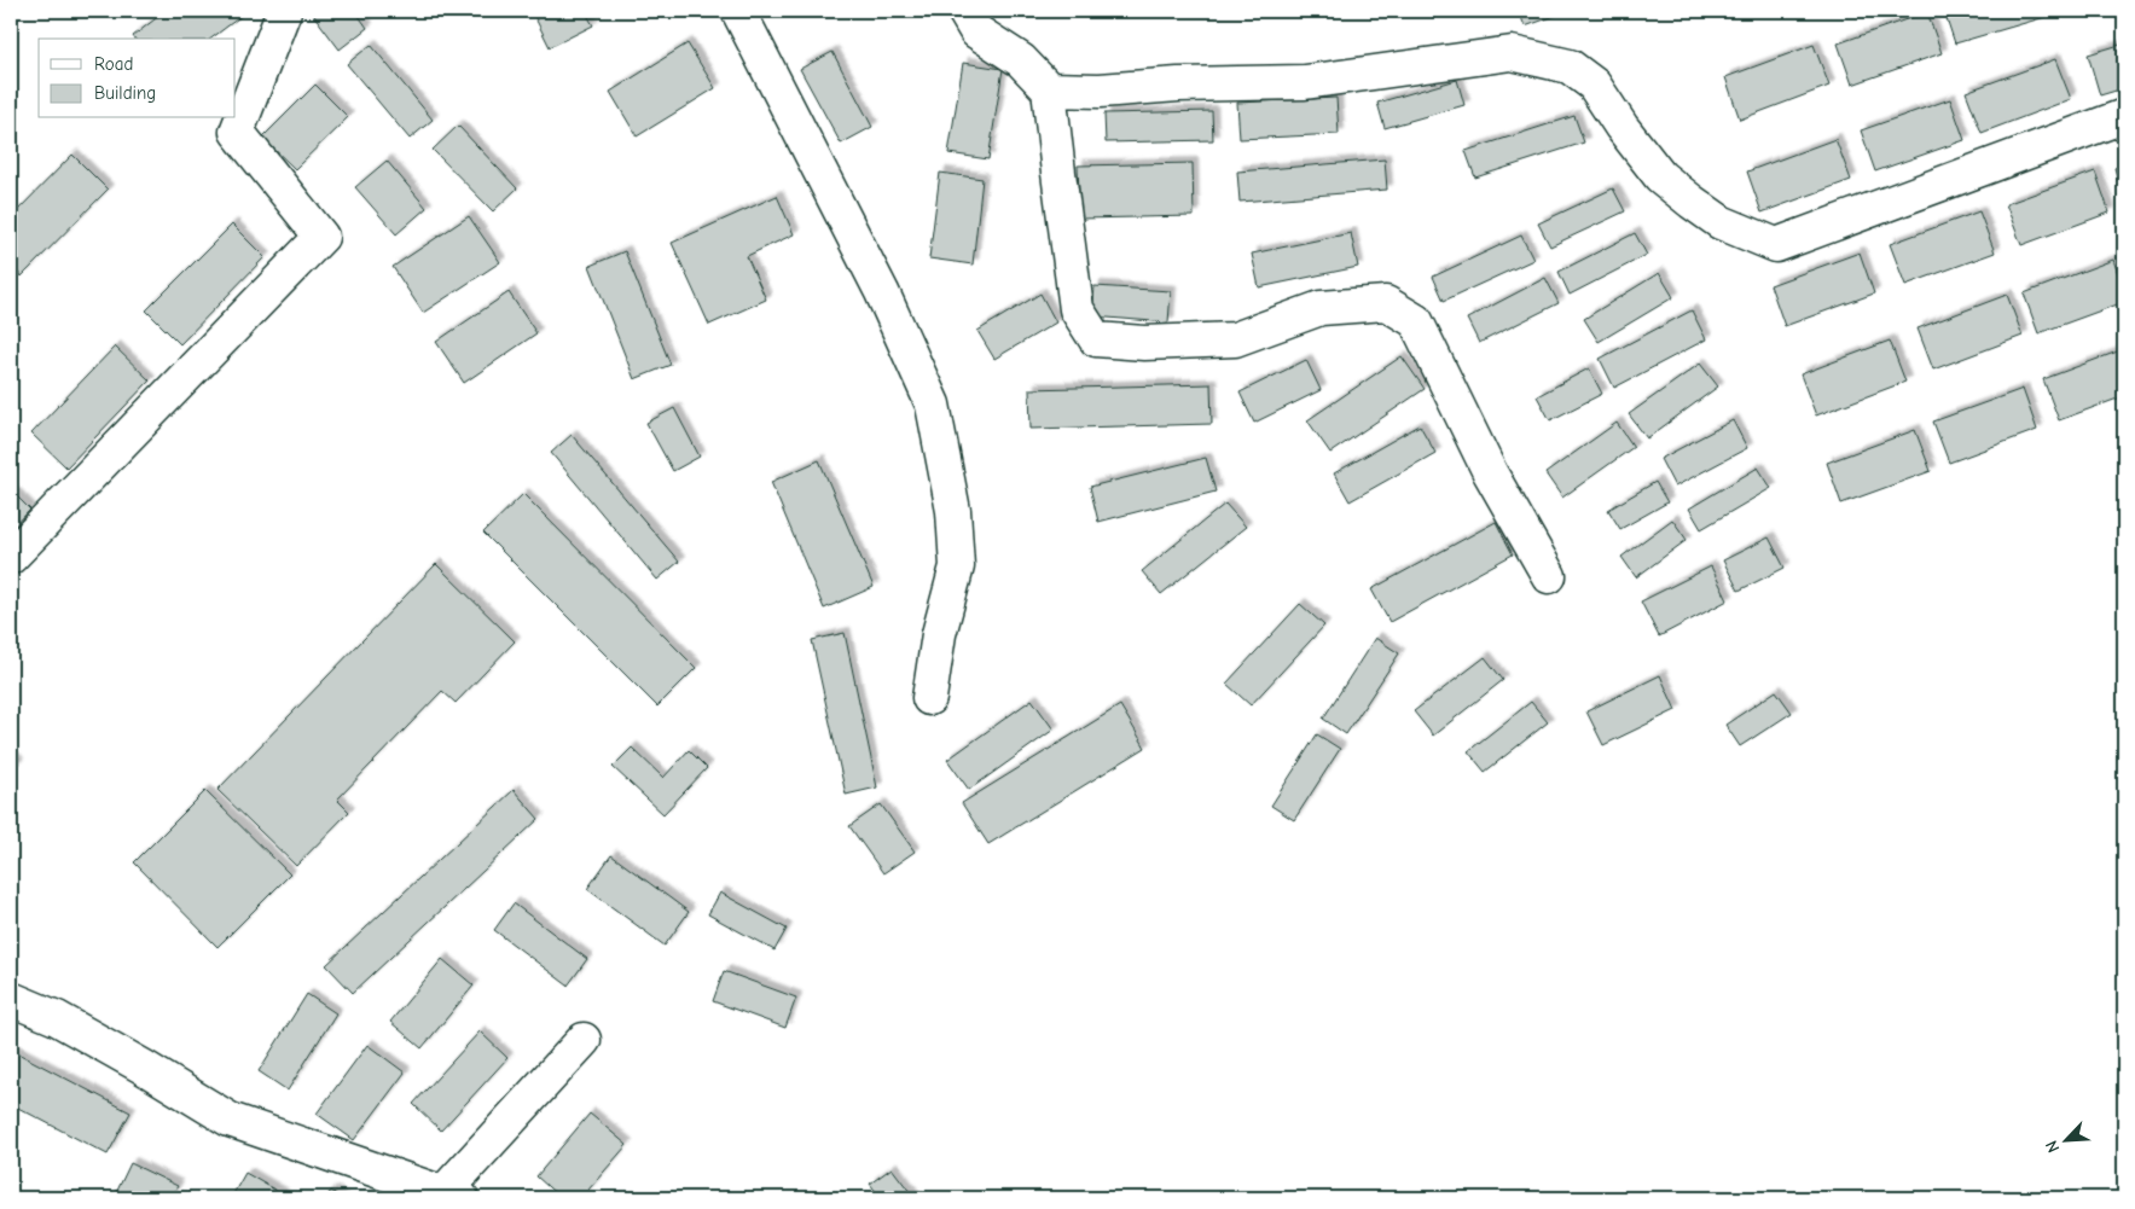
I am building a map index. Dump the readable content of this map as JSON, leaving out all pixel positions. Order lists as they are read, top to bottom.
{
  "legend": ["Road", "Building"],
  "north": "bottom left"
}
